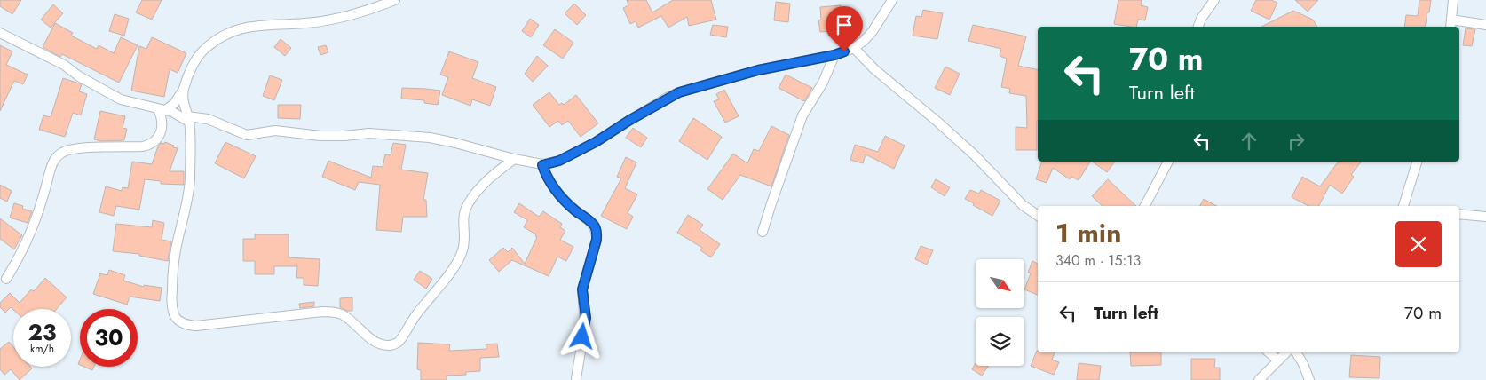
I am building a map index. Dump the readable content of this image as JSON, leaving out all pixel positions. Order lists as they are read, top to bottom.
{
  "north": "bottom right",
  "page": {
    "turn": ["70 m", "Turn left"],
    "heading": ["1 min", "340 m · 15:13"],
    "list": [
      {
        "name": "Turn left",
        "value": "70 m"
      }
    ],
    "speed": "23 km/h",
    "limit": "30"
  }
}
